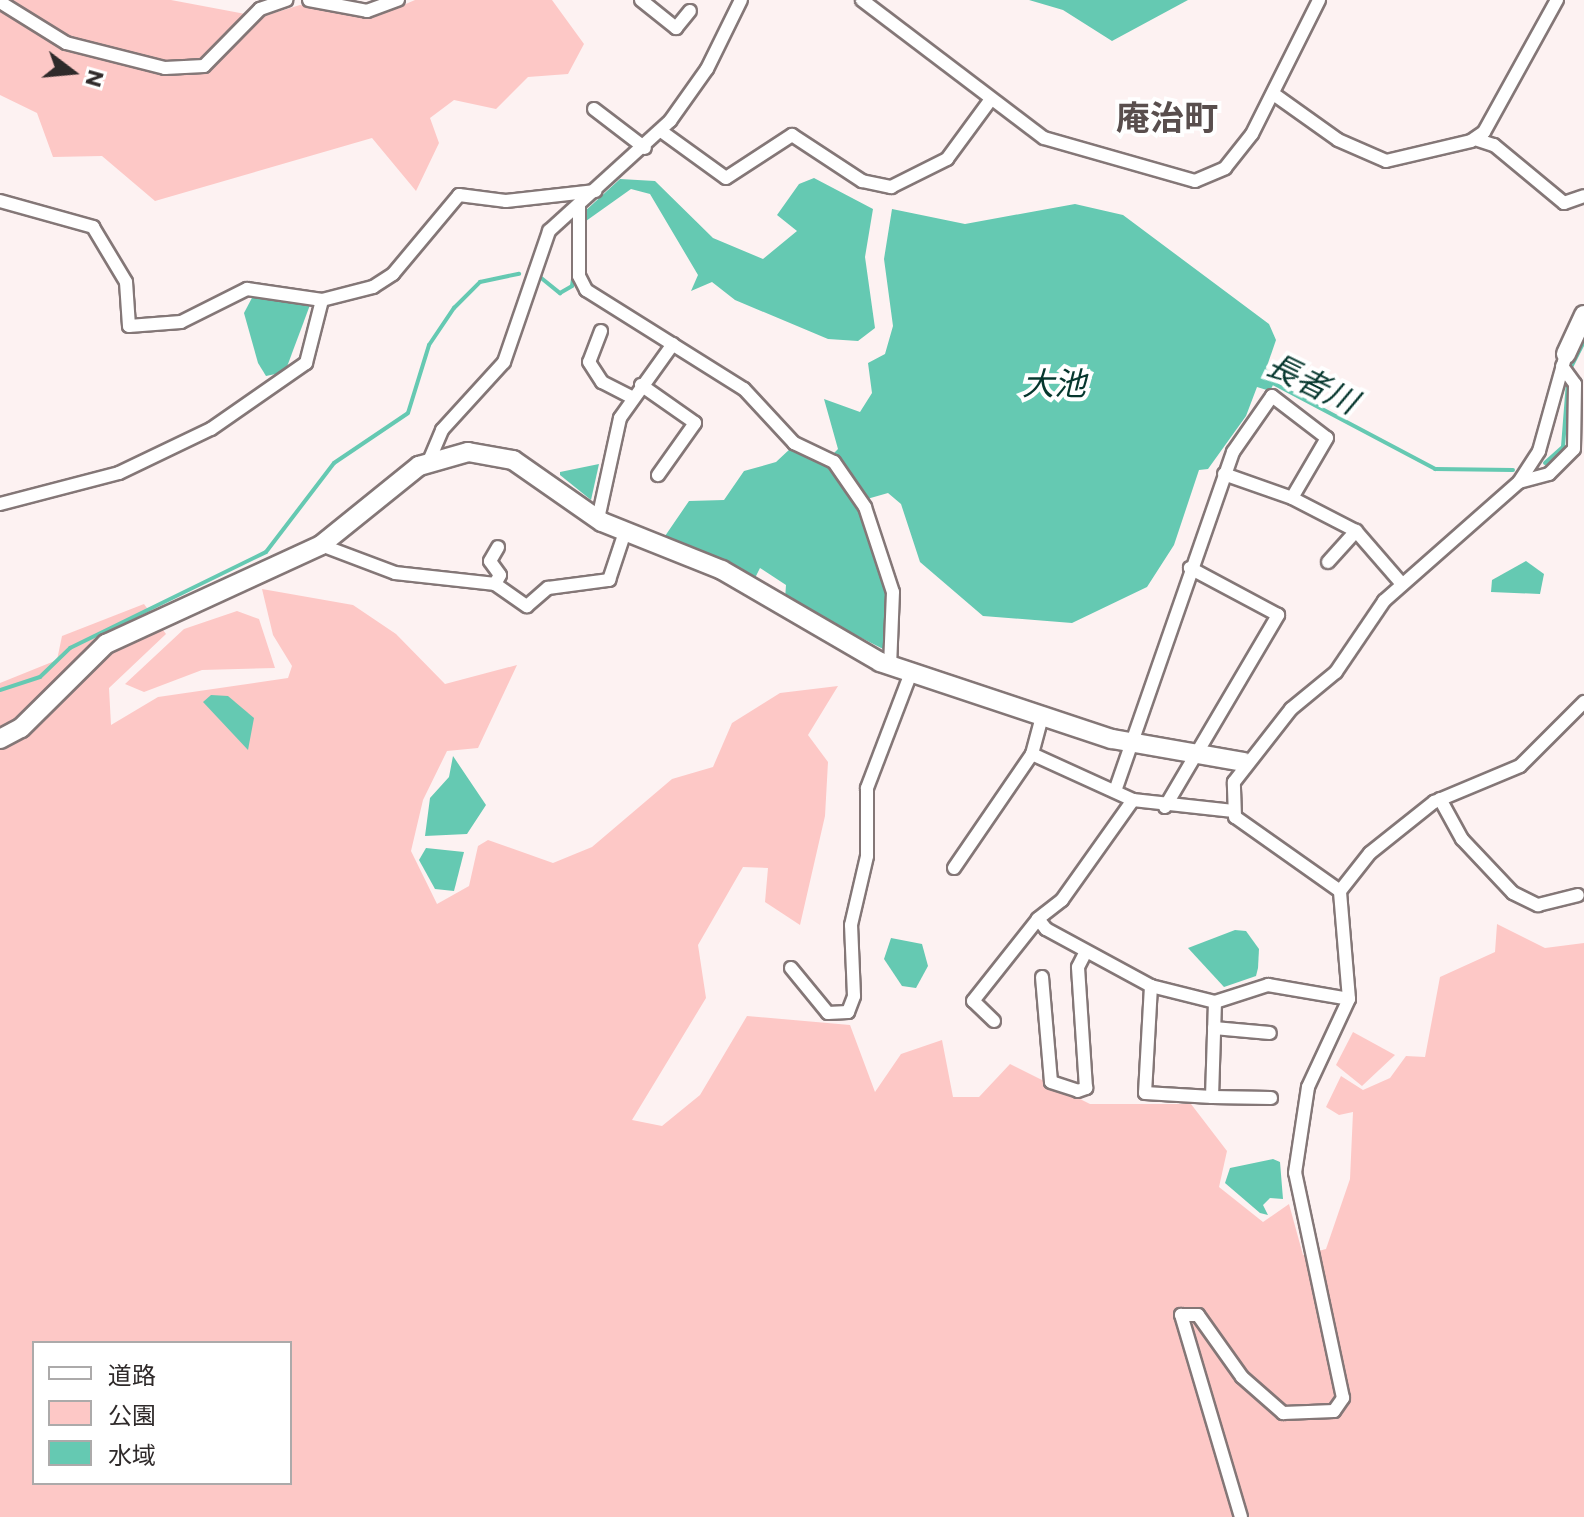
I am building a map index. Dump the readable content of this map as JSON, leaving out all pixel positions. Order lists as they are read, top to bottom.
{
  "districts": ["庵治町"],
  "water": ["大池", "長者川"],
  "legend": ["道路", "公園", "水域"],
  "north": "right"
}
